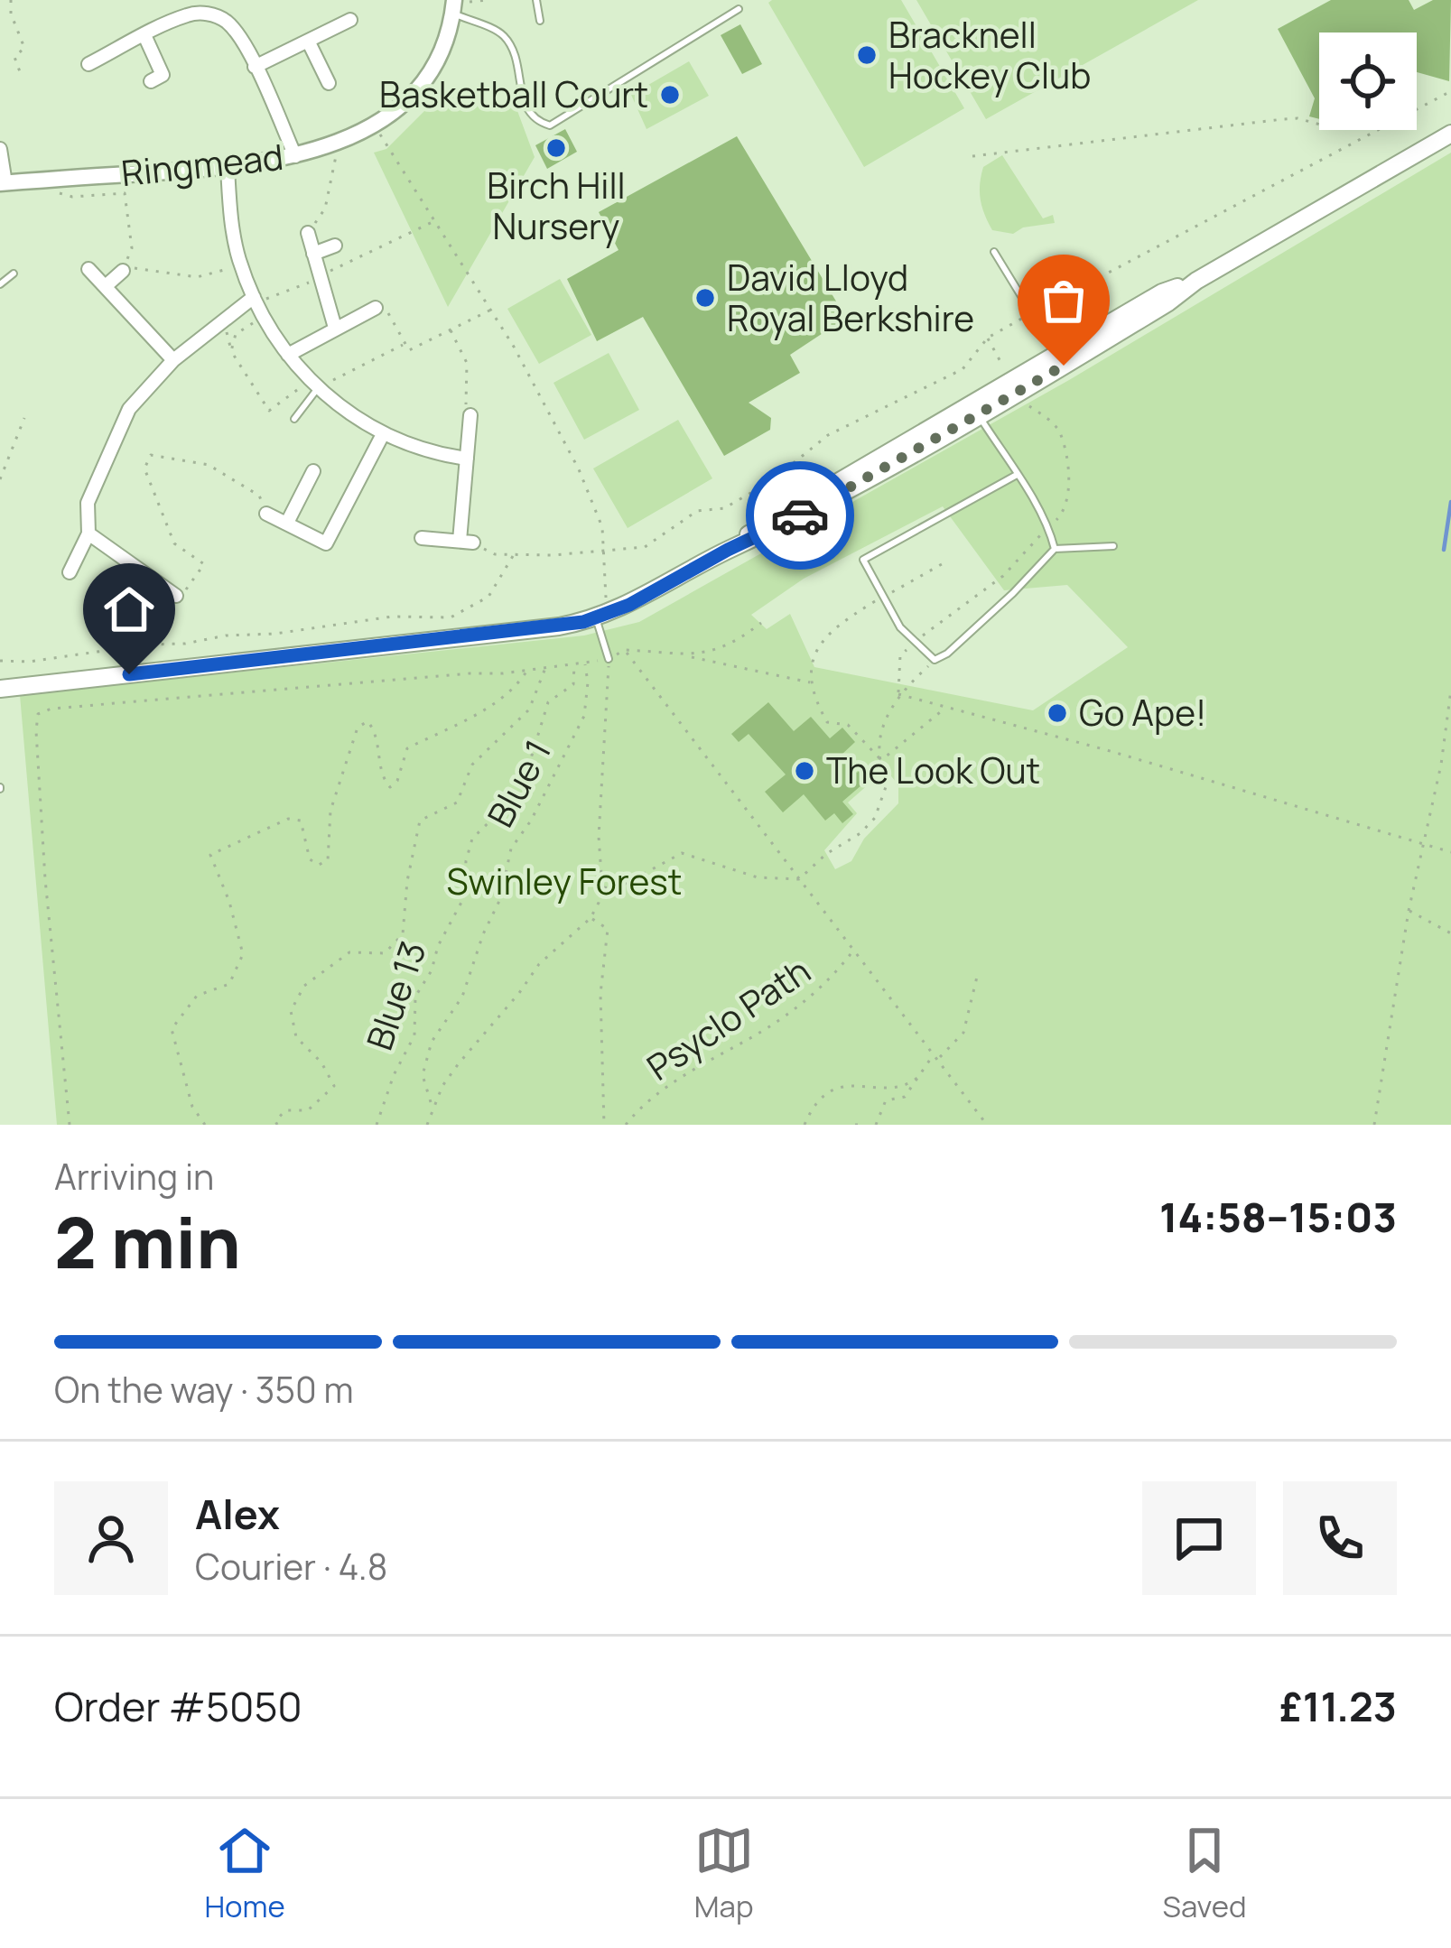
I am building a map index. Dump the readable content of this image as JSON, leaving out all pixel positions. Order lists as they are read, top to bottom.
{
  "streets": {
    "street": ["Ringmead"],
    "path": ["Blue 1", "Blue 13", "Psyclo Path"]
  },
  "parks": ["Swinley Forest"],
  "places": [
    "Bracknell Hockey Club",
    "Basketball Court",
    "Birch Hill Nursery",
    "David Lloyd Royal Berkshire",
    "Go Ape!",
    "The Look Out"
  ],
  "page": {
    "heading": ["2 min", "Arriving in", "14:58–15:03"],
    "panel": [
      "Alex",
      "Courier · 4.8",
      "Order #5050",
      "£11.23"
    ],
    "bar": "On the way · 350 m",
    "tabs": ["Home", "Map", "Saved"]
  }
}
